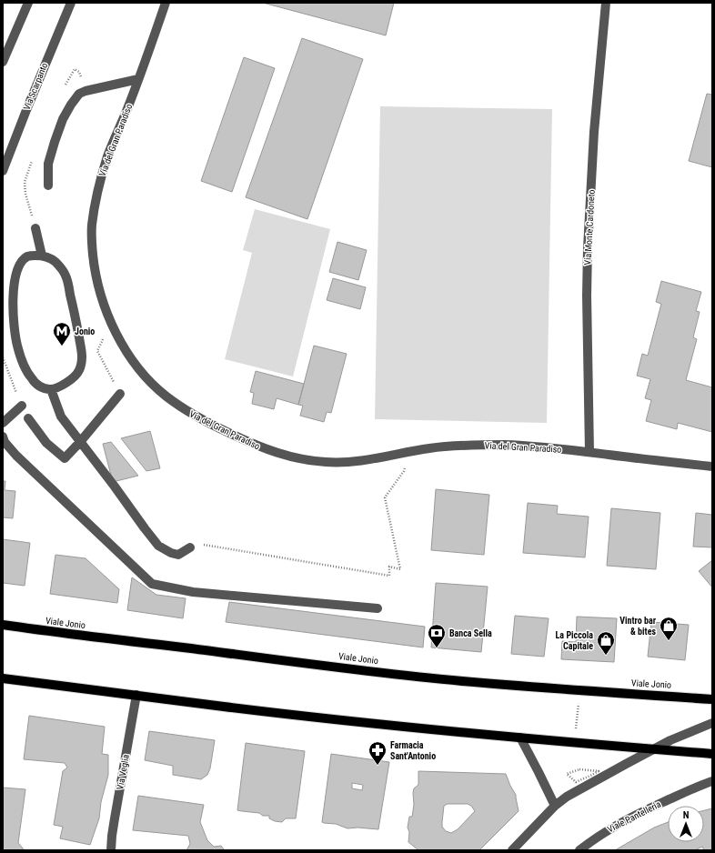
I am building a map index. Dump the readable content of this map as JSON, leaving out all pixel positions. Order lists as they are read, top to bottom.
{
  "streets": {
    "main road": ["Viale Jonio"],
    "street": [
      "Via Scarpanto",
      "Via del Gran Paradiso",
      "Via Monte Cardoneto",
      "Via Veglia",
      "Viale Pantelleria"
    ]
  },
  "crossings": [
    ["Via del Gran Paradiso", "Via Monte Cardoneto"]
  ],
  "places": {
    "metro station": ["Jonio"],
    "shop": ["Vintro bar & bites", "La Piccola Capitale"],
    "bank": ["Banca Sella"],
    "pharmacy": ["Farmacia Sant'Antonio"]
  },
  "north": "top"
}
